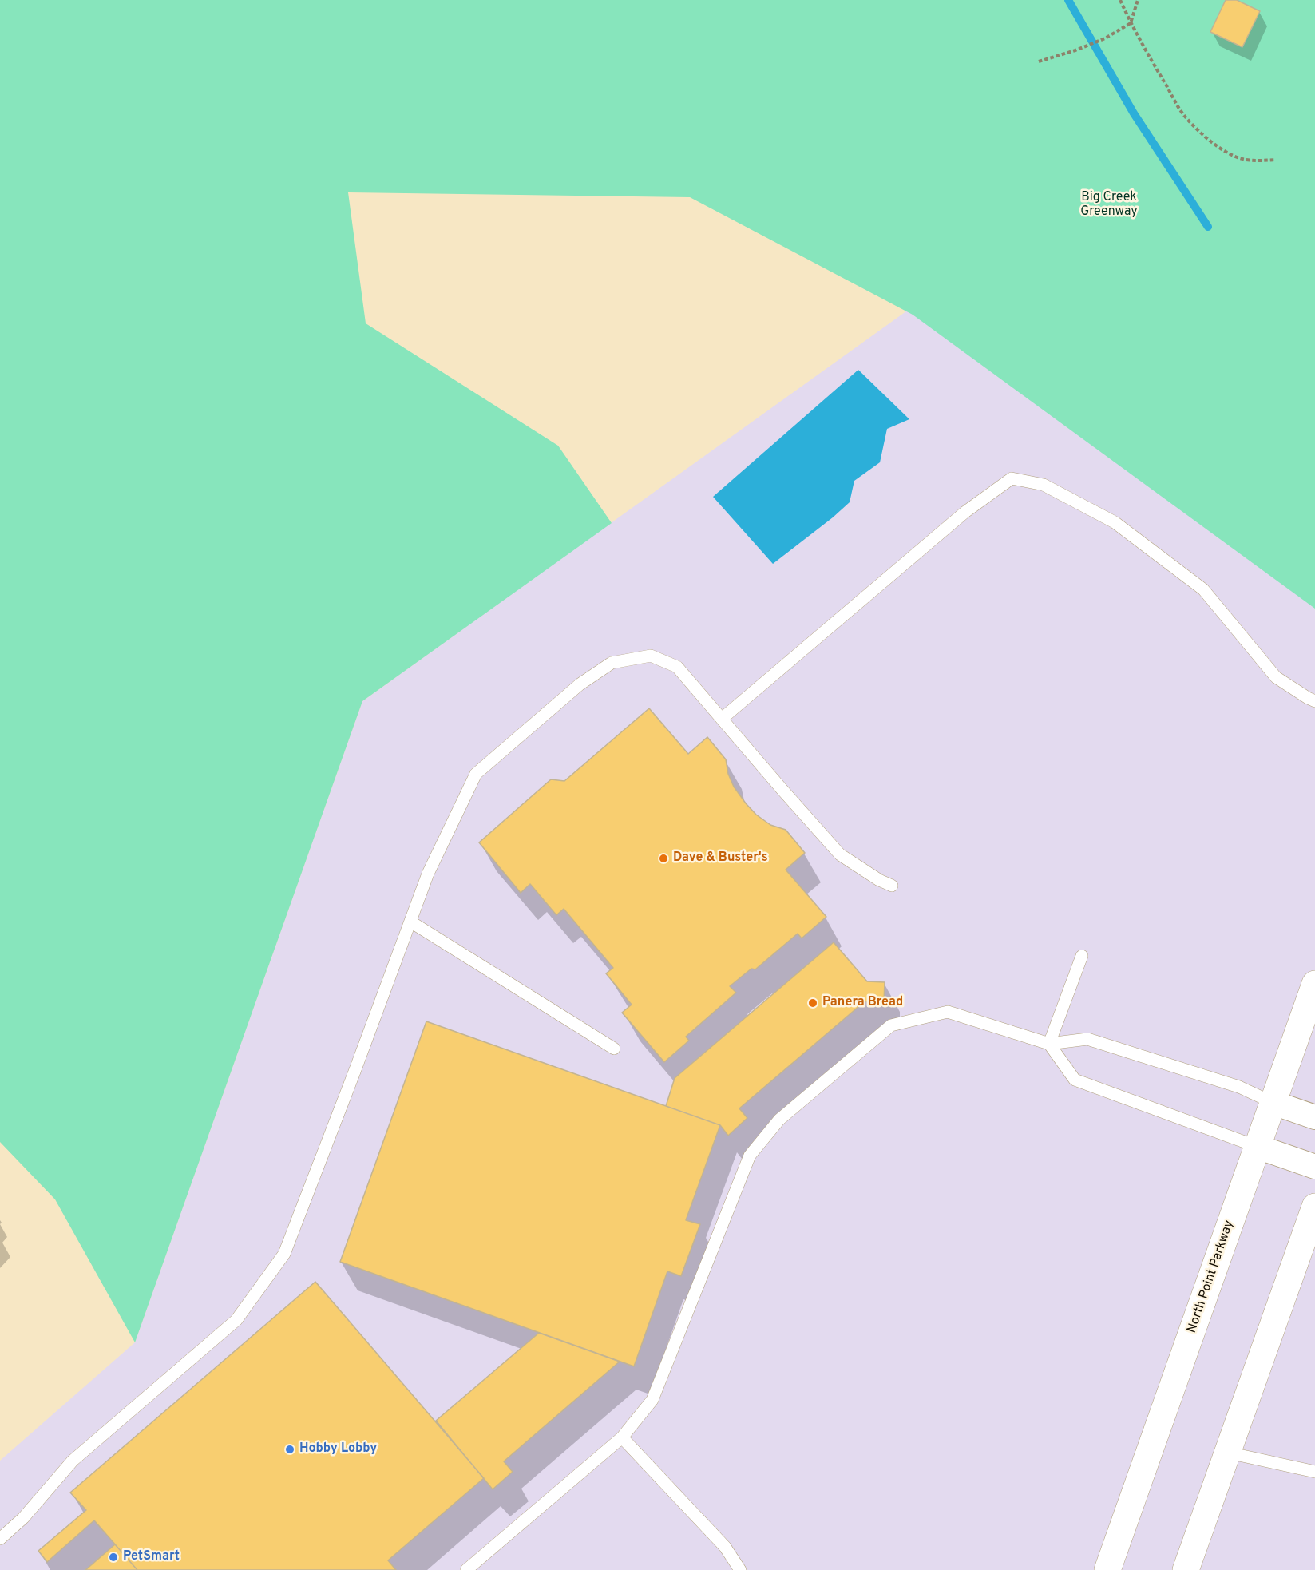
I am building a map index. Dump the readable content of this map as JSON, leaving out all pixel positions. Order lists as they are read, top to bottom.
{
  "streets": {
    "street": ["North Point Parkway"]
  },
  "parks": ["Big Creek Greenway"],
  "places": [
    "Dave & Buster's",
    "Panera Bread",
    "Hobby Lobby",
    "PetSmart"
  ]
}
